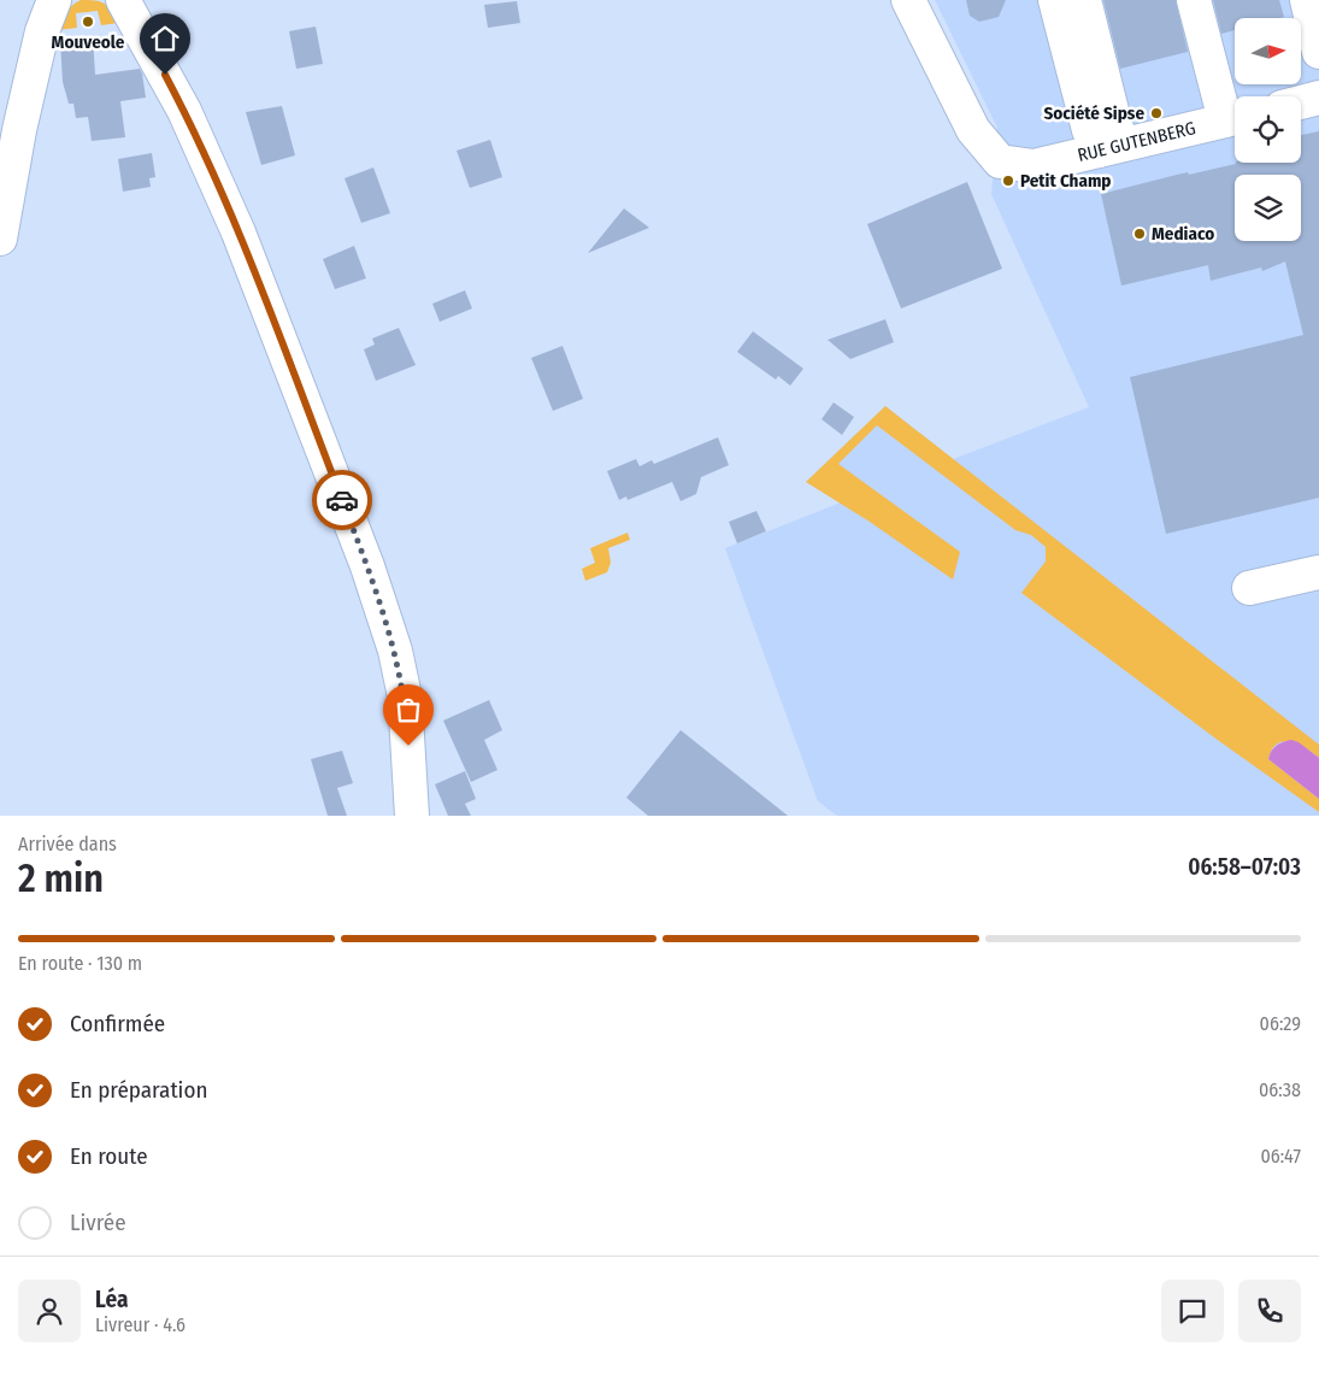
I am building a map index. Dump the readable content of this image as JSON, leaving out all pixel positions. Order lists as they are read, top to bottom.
{
  "streets": {
    "street": ["RUE GUTENBERG"]
  },
  "places": [
    "Mouveole",
    "Société Sipse",
    "Petit Champ",
    "Mediaco"
  ],
  "north": "right",
  "page": {
    "heading": ["2 min", "Arrivée dans", "06:58–07:03"],
    "panel": ["Léa", "Livreur · 4.6"],
    "bar": "En route · 130 m",
    "list": [
      ["Confirmée", "06:29"],
      ["En préparation", "06:38"],
      ["En route", "06:47"],
      "Livrée"
    ]
  }
}
